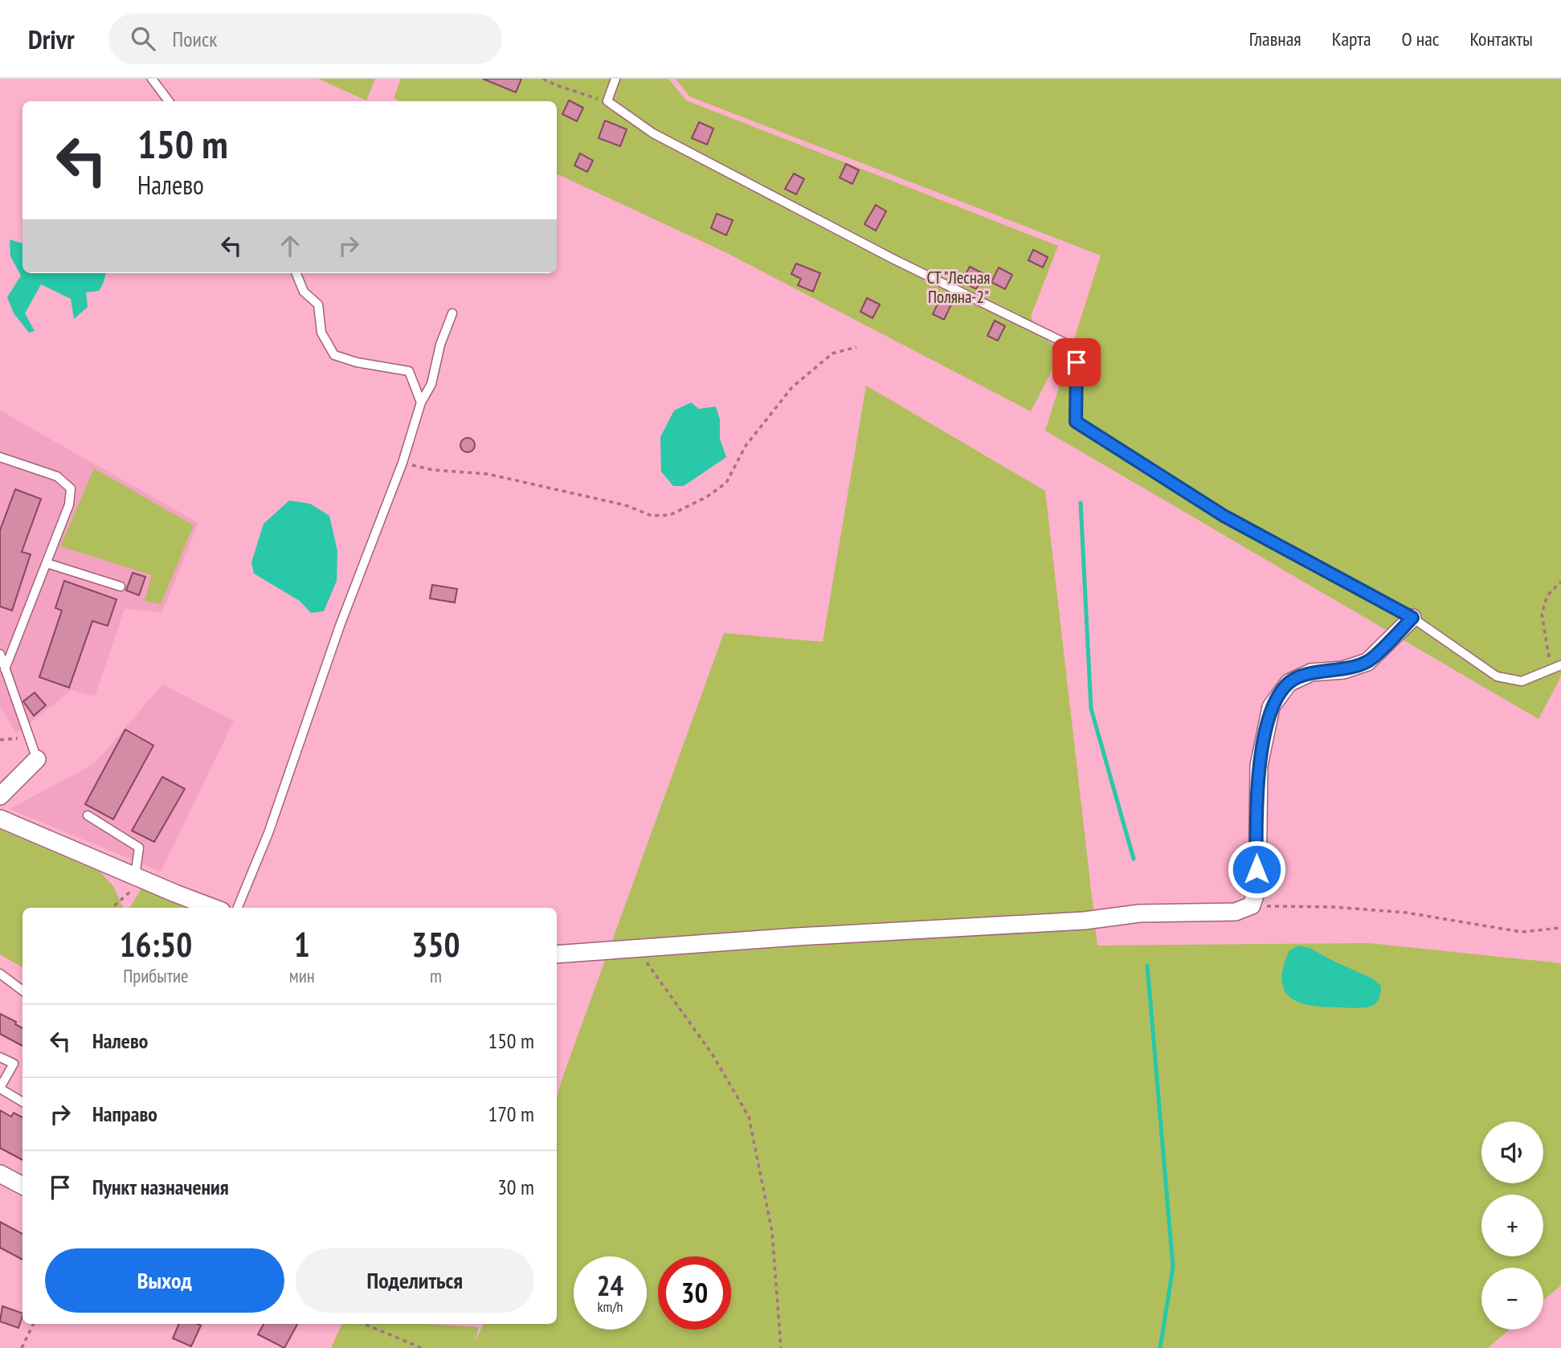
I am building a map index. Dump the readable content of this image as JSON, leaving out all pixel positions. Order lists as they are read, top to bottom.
{
  "parks": ["СТ \"Лесная Поляна-2\""],
  "page": {
    "header": "Drivr",
    "search": "Поиск",
    "nav": [
      "Главная",
      "Карта",
      "О нас",
      "Контакты"
    ],
    "turn": ["150 m", "Налево"],
    "eta": [
      "16:50",
      "Прибытие",
      "1",
      "мин",
      "350",
      "m"
    ],
    "list": [
      {
        "name": "Налево",
        "value": "150 m"
      },
      {
        "name": "Направо",
        "value": "170 m"
      },
      {
        "name": "Пункт назначения",
        "value": "30 m"
      }
    ],
    "map_buttons": ["+", "−"],
    "buttons": ["Выход", "Поделиться"],
    "speed": "24 km/h",
    "limit": "30"
  }
}
